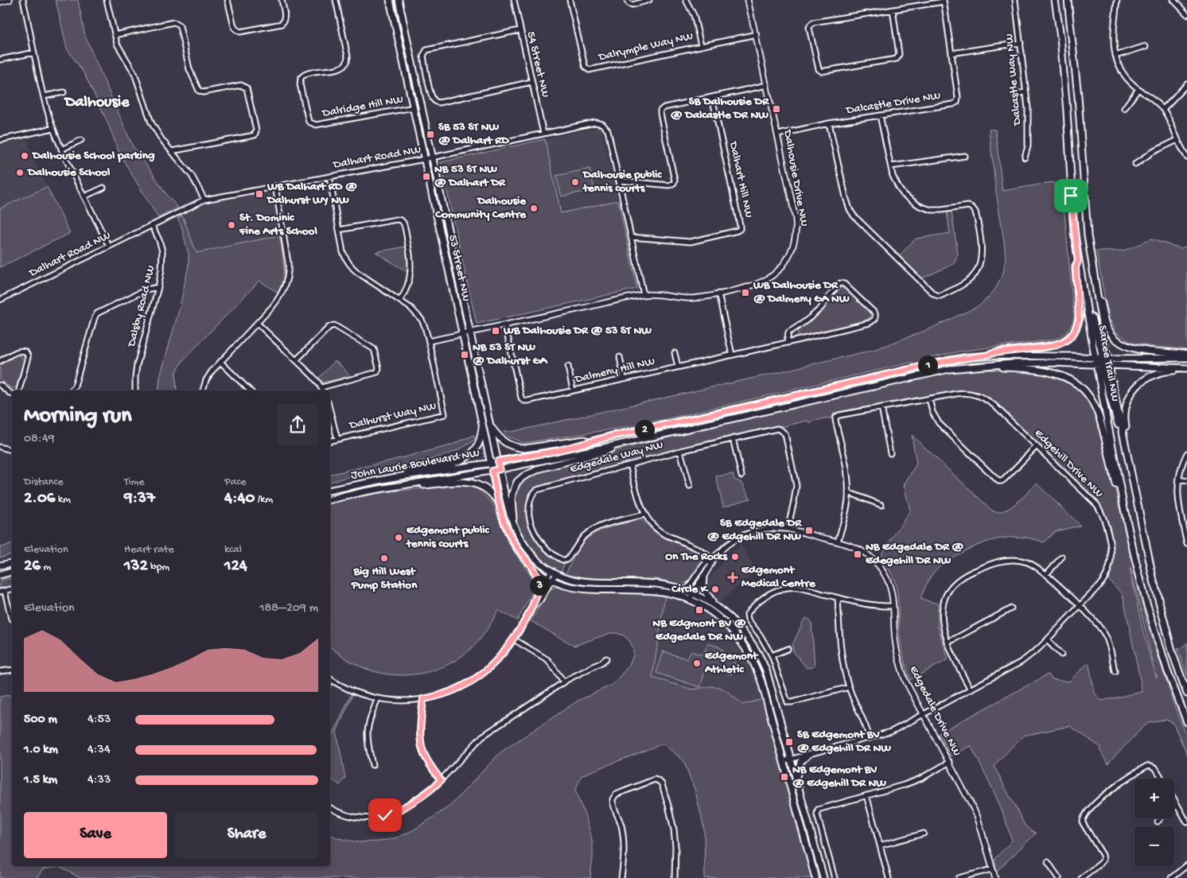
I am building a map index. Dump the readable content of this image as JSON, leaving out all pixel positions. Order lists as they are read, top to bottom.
{
  "streets": {
    "main road": ["53 Street NW", "Sarcee Trail NW", "John Laurie Boulevard NW"],
    "street": [
      "Dalrymple Way NW",
      "54 Street NW",
      "Dalcastle Way NW",
      "Dalcastle Drive NW",
      "Dalridge Hill NW",
      "Dalhart Road NW",
      "Dalhousie Drive NW",
      "Dalhart Hill NW",
      "Dalsby Road NW",
      "Dalmeny Hill NW",
      "Dalhurst Way NW",
      "Edgedale Way NW",
      "Edgehill Drive NW",
      "Edgedale Drive NW"
    ]
  },
  "crossings": [
    ["Dalrymple Way NW", "Dalhousie Drive NW"],
    ["54 Street NW", "Dalhart Road NW"],
    ["Dalcastle Drive NW", "Dalhousie Drive NW"],
    ["Dalridge Hill NW", "53 Street NW"],
    ["Dalhart Road NW", "Dalhousie Drive NW"],
    ["Dalhart Road NW", "Dalhart Hill NW"],
    ["Dalhart Road NW", "53 Street NW"],
    ["Dalhart Road NW", "Dalsby Road NW"],
    ["Dalhart Road NW", "Dalhurst Way NW"],
    ["Dalhousie Drive NW", "53 Street NW"],
    ["Dalhousie Drive NW", "Dalmeny Hill NW"],
    ["Dalhousie Drive NW", "Dalhurst Way NW"],
    ["53 Street NW", "John Laurie Boulevard NW"],
    ["Sarcee Trail NW", "John Laurie Boulevard NW"],
    ["Edgedale Way NW", "Edgedale Drive NW"],
    ["Edgehill Drive NW", "Edgedale Drive NW"]
  ],
  "districts": ["Dalhousie"],
  "places": {
    "transit": [
      "SB Dalhousie DR @ Dalcastle DR NW",
      "SB 53 ST NW @ Dalhart RD",
      "NB 53 ST NW @ Dalhart DR",
      "WB Dalhart RD @ Dalhurst WY NW",
      "WB Dalhousie DR @ Dalmeny GA NW",
      "WB Dalhousie DR @ 53 ST NW",
      "NB 53 ST NW @ Dalhurst GA",
      "SB Edgedale DR @ Edgehill DR NW",
      "NB Edgedale DR @ Edegehill DR NW",
      "NB Edgmont BV @ Edgedale DR NW",
      "SB Edgemont BV @ Edgehill DR NW",
      "NB Edgemont BV @ Edgehill DR NW"
    ],
    "other": [
      "Dalhousie School parking",
      "Dalhousie School",
      "Dalhousie public tennis courts",
      "Dalhousie Community Centre",
      "St. Dominic Fine Arts School",
      "Edgemont public tennis courts",
      "On The Rocks",
      "Big Hill West Pump Station",
      "Circle K",
      "Edgemont Athletic"
    ],
    "health": ["Edgemont Medical Centre"]
  },
  "page": {
    "pins": ["1", "2", "3"],
    "heading": ["Morning run", "08:49"],
    "stats": [
      ["Distance", "2.06 km"],
      ["Time", "9:37"],
      ["Pace", "4:40 /km"],
      ["Elevation", "26 m"],
      ["Heart rate", "132 bpm"],
      ["kcal", "124"]
    ],
    "chart": ["Elevation", "188–209 m"],
    "list": [
      {
        "name": "500 m",
        "note": "4:53"
      },
      {
        "name": "1.0 km",
        "note": "4:34"
      },
      {
        "name": "1.5 km",
        "note": "4:33"
      }
    ],
    "map_buttons": ["+", "−"],
    "buttons": ["Save", "Share"]
  }
}
